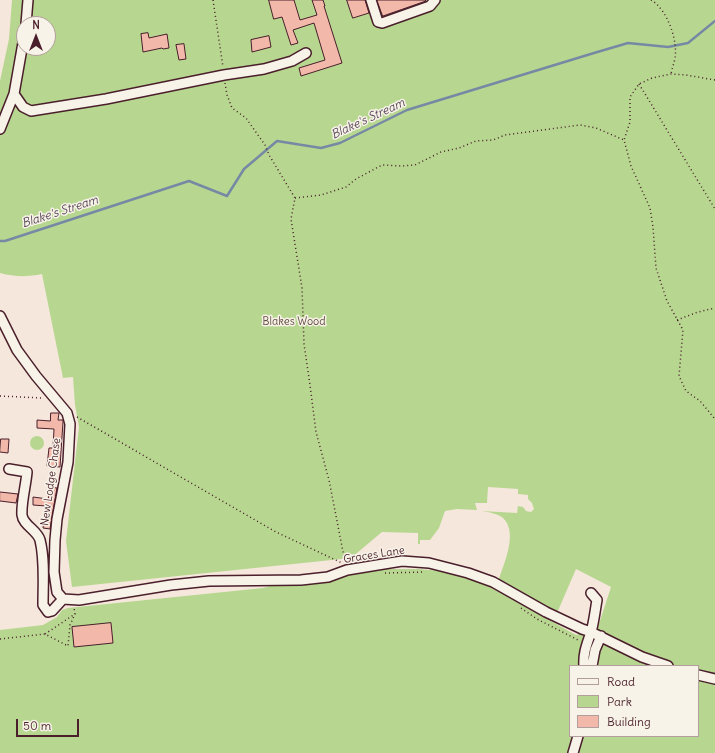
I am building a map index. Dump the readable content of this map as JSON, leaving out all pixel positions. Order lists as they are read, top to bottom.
{
  "streets": {
    "street": ["New Lodge Chase", "Graces Lane"]
  },
  "crossings": [
    ["New Lodge Chase", "Graces Lane"]
  ],
  "water": ["Blake's Stream"],
  "parks": ["Blakes Wood"],
  "legend": ["Road", "Park", "Building"],
  "scale_bar": "50 m",
  "north": "top"
}
